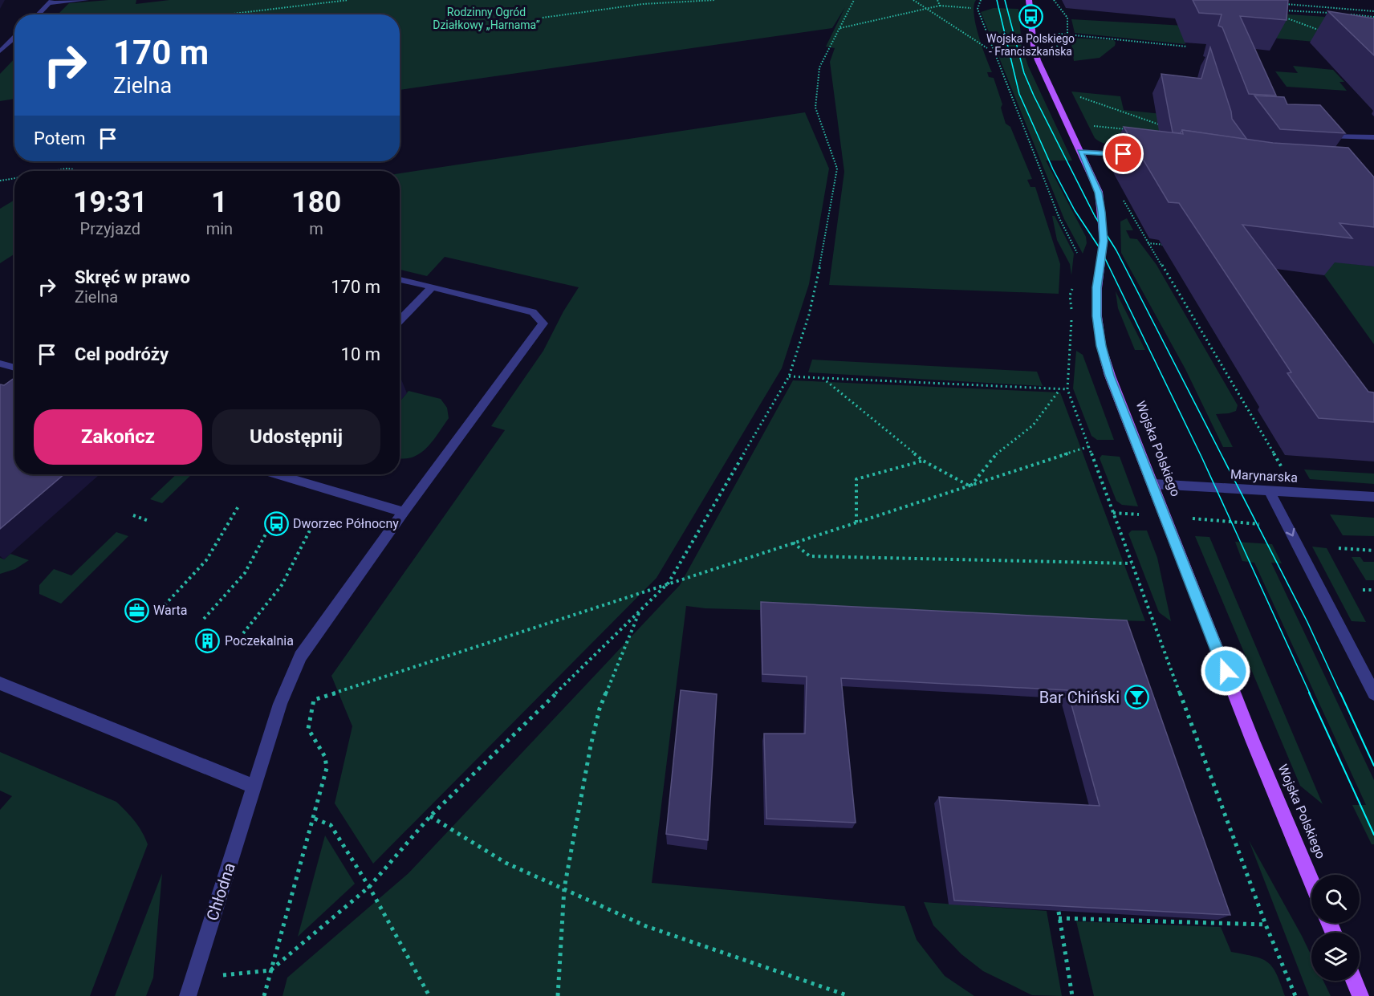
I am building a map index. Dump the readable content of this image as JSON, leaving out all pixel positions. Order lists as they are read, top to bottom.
{
  "streets": {
    "main road": ["Wojska Polskiego"],
    "street": ["Marynarska", "Chłodna"]
  },
  "crossings": [
    ["Wojska Polskiego", "Marynarska"]
  ],
  "parks": ["Rodzinny Ogród Działkowy „Harnama”"],
  "places": {
    "bus stop": ["Wojska Polskiego - Franciszkańska", "Dworzec Północny"],
    "office": ["Warta"],
    "building": ["Poczekalnia"],
    "bar": ["Bar Chiński"]
  },
  "page": {
    "turn": ["170 m", "Zielna"],
    "then": "Potem",
    "eta": [
      "19:31",
      "Przyjazd",
      "1",
      "min",
      "180",
      "m"
    ],
    "list": [
      {
        "name": "Skręć w prawo",
        "note": "Zielna",
        "value": "170 m"
      },
      {
        "name": "Cel podróży",
        "value": "10 m"
      }
    ],
    "buttons": ["Zakończ", "Udostępnij"]
  }
}
